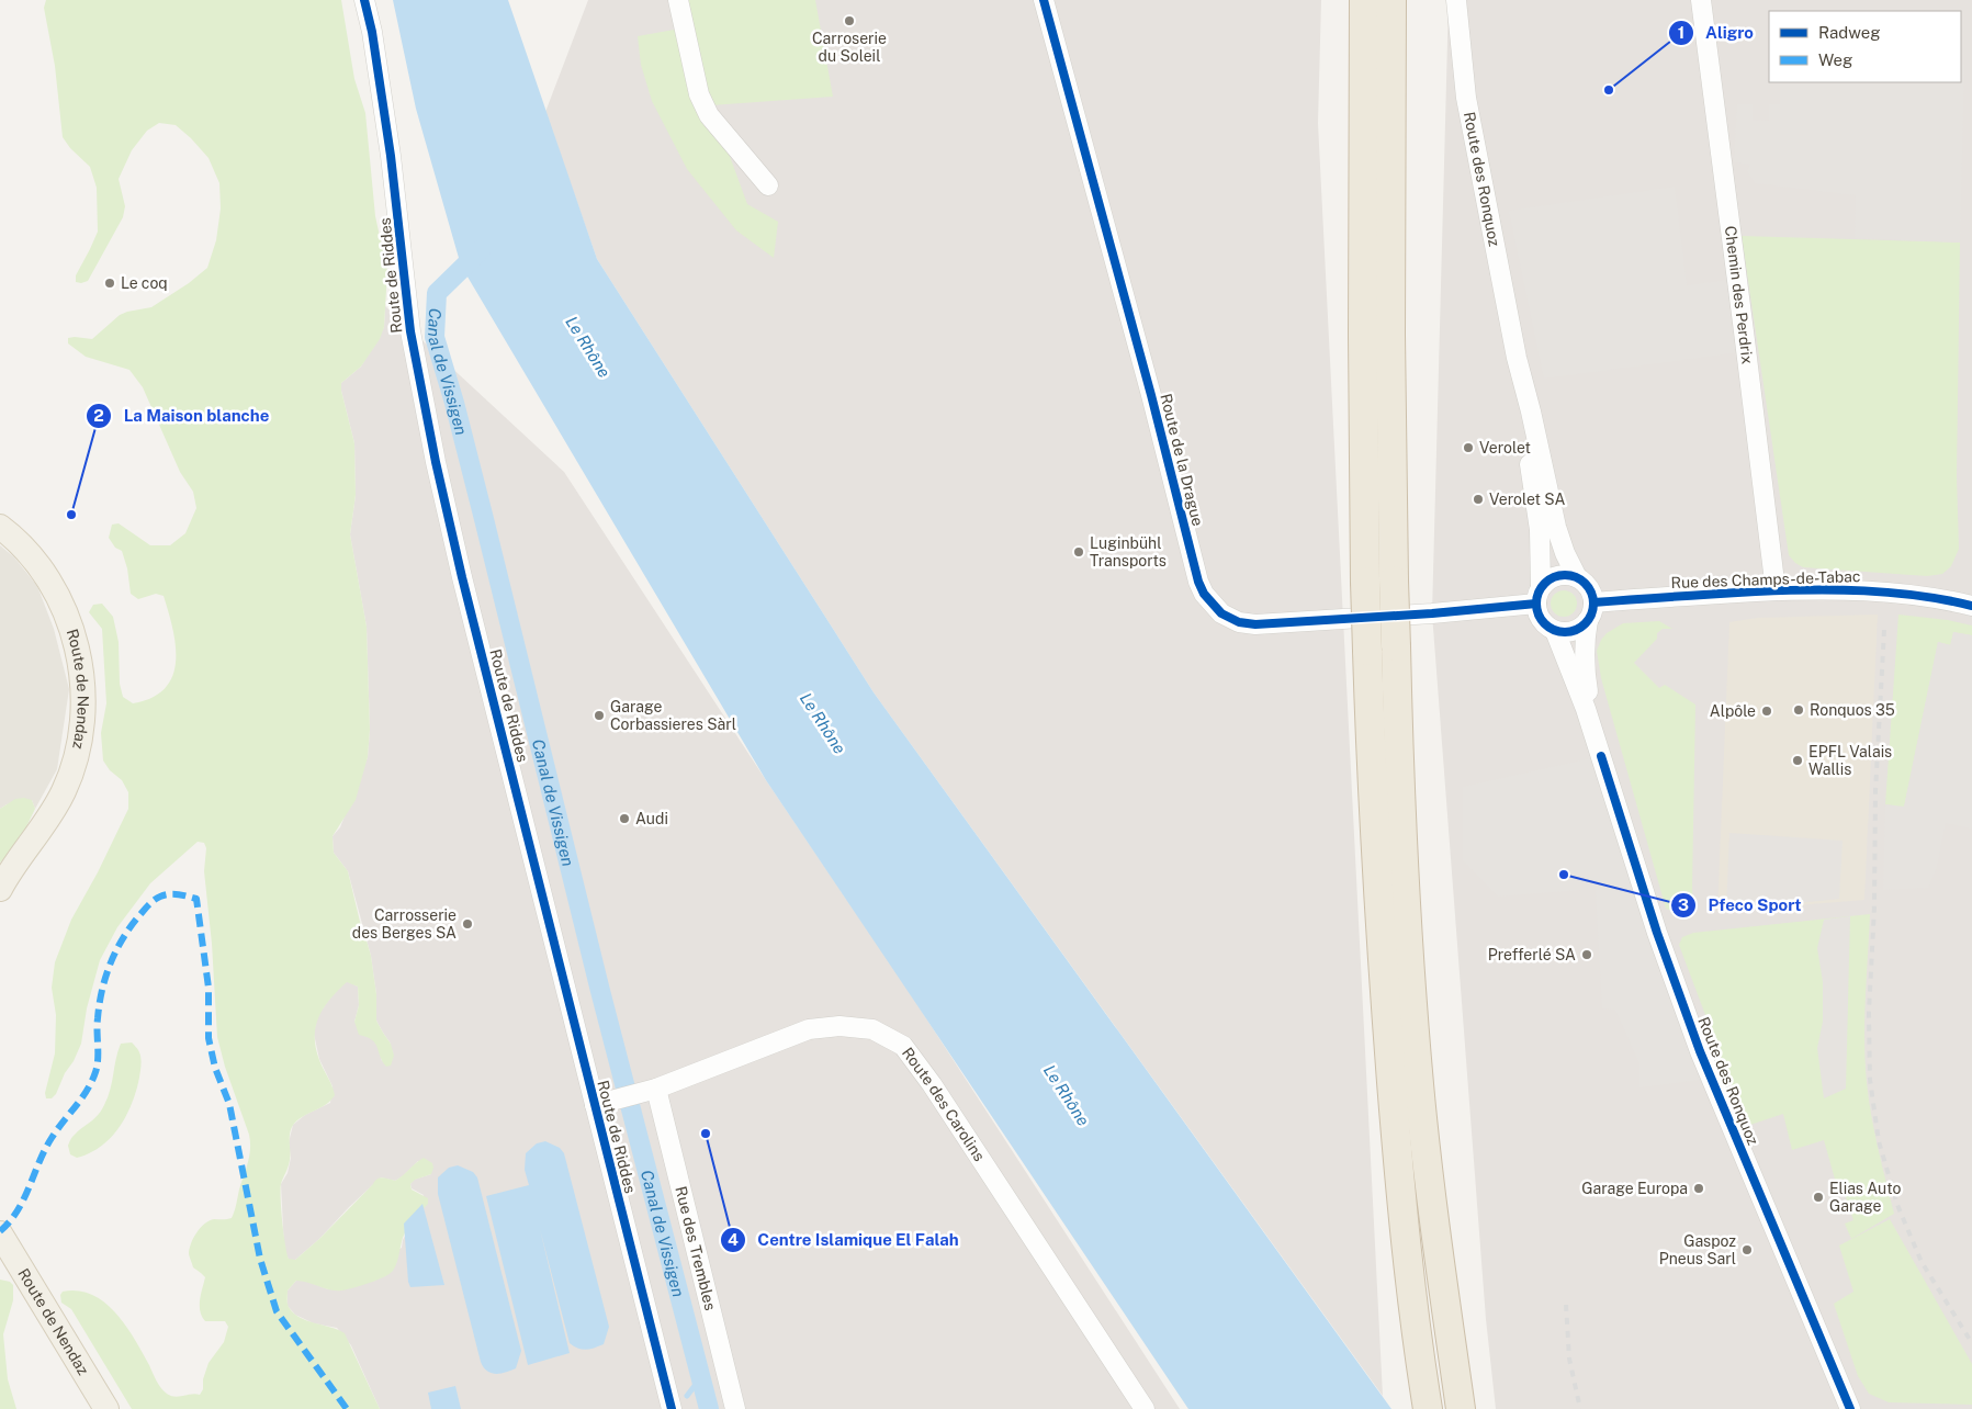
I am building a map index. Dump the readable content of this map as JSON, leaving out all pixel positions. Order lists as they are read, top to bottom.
{
  "streets": {
    "main road": ["Route de Nendaz"],
    "street": [
      "Route des Ronquoz",
      "Route de Riddes",
      "Chemin des Perdrix",
      "Route de la Drague",
      "Rue des Champs-de-Tabac",
      "Route des Carolins",
      "Rue des Trembles"
    ]
  },
  "crossings": [
    ["Route des Ronquoz", "Route de la Drague"],
    ["Route des Ronquoz", "Rue des Champs-de-Tabac"],
    ["Route de Riddes", "Route des Carolins"],
    ["Chemin des Perdrix", "Rue des Champs-de-Tabac"],
    ["Route de la Drague", "Rue des Champs-de-Tabac"],
    ["Route des Carolins", "Rue des Trembles"]
  ],
  "water": ["Le Rhône", "Canal de Vissigen"],
  "places": [
    "Carroserie du Soleil",
    "Aligro",
    "Le coq",
    "Verolet",
    "Verolet SA",
    "La Maison blanche",
    "Luginbühl Transports",
    "Ronquos 35",
    "Alpôle",
    "Garage Corbassieres Sàrl",
    "EPFL Valais Wallis",
    "Audi",
    "Pfeco Sport",
    "Carrosserie des Berges SA",
    "Prefferlé SA",
    "Centre Islamique El Falah",
    "Garage Europa",
    "Elias Auto Garage",
    "Gaspoz Pneus Sarl"
  ],
  "legend": ["Radweg", "Weg"]
}
